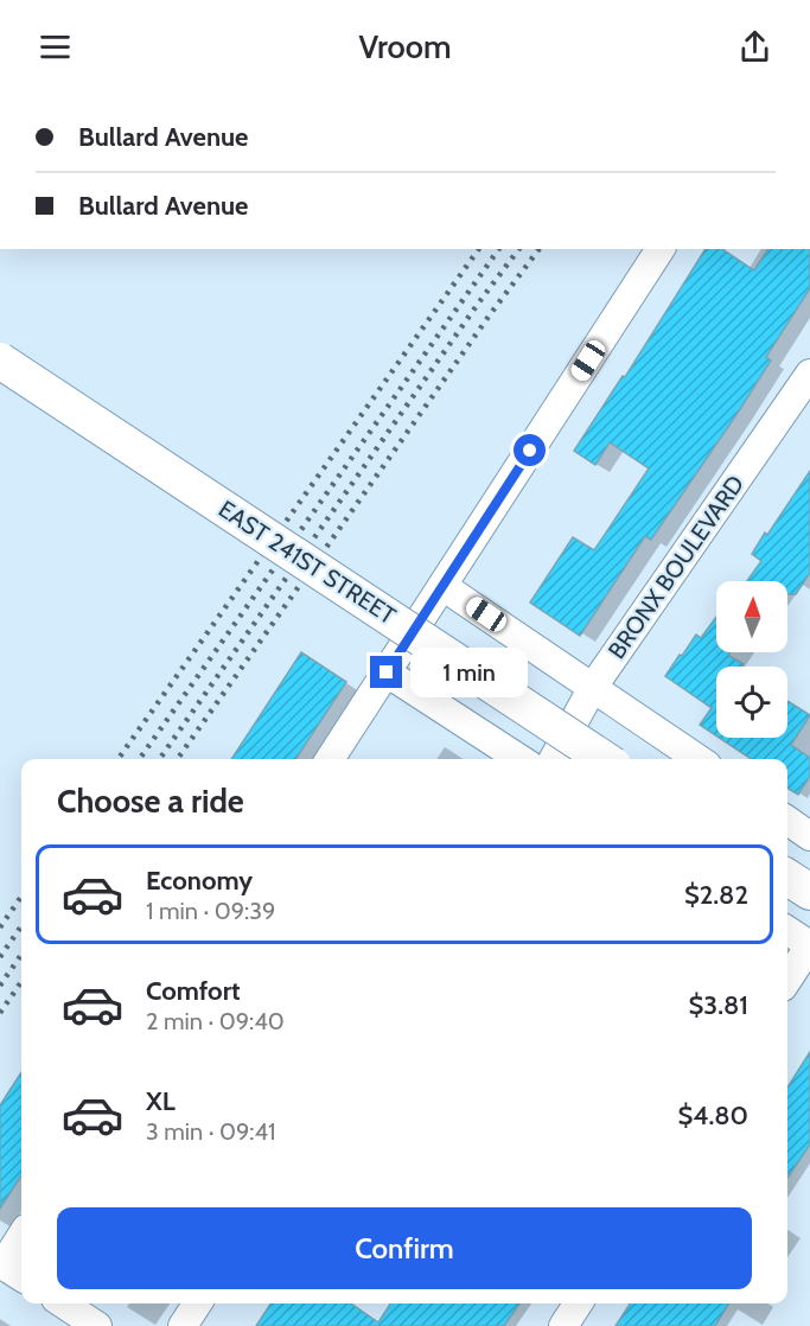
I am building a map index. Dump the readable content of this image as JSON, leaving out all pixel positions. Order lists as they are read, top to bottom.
{
  "streets": {
    "street": ["EAST 241ST STREET", "BRONX BOULEVARD"]
  },
  "north": "top",
  "page": {
    "header": "Vroom",
    "banner": ["Bullard Avenue", "Bullard Avenue"],
    "bubble": "1 min",
    "heading": "Choose a ride",
    "list": [
      {
        "name": "Economy",
        "note": "1 min · 09:39",
        "value": "$2.82"
      },
      {
        "name": "Comfort",
        "note": "2 min · 09:40",
        "value": "$3.81"
      },
      {
        "name": "XL",
        "note": "3 min · 09:41",
        "value": "$4.80"
      }
    ],
    "buttons": "Confirm"
  }
}
